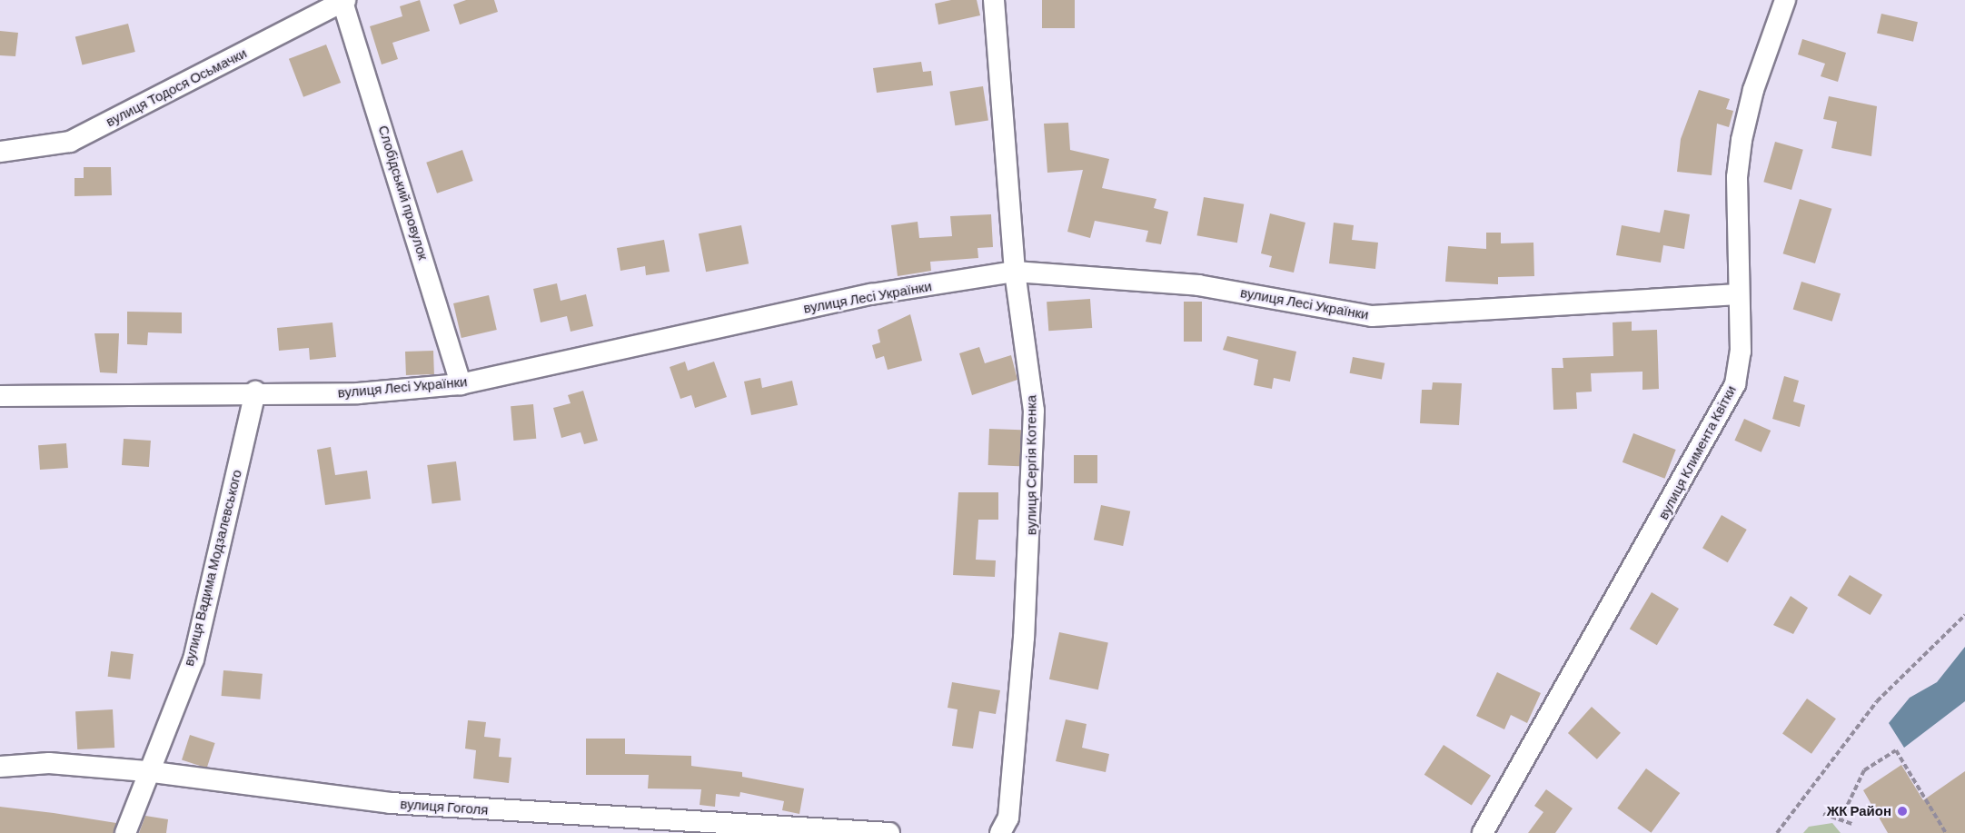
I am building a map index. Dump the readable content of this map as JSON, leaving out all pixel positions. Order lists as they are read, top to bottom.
{
  "streets": {
    "street": [
      "вулиця Тодося Осьмачки",
      "Слобідський провулок",
      "вулиця Лесі Українки",
      "вулиця Климента Квітки",
      "вулиця Сергія Котенка",
      "вулиця Вадима Модзалевського",
      "вулиця Гоголя"
    ]
  },
  "crossings": [
    ["вулиця Тодося Осьмачки", "Слобідський провулок"],
    ["Слобідський провулок", "вулиця Лесі Українки"],
    ["вулиця Лесі Українки", "вулиця Климента Квітки"],
    ["вулиця Лесі Українки", "вулиця Сергія Котенка"],
    ["вулиця Лесі Українки", "вулиця Вадима Модзалевського"],
    ["вулиця Вадима Модзалевського", "вулиця Гоголя"]
  ],
  "places": ["ЖК Район"]
}
